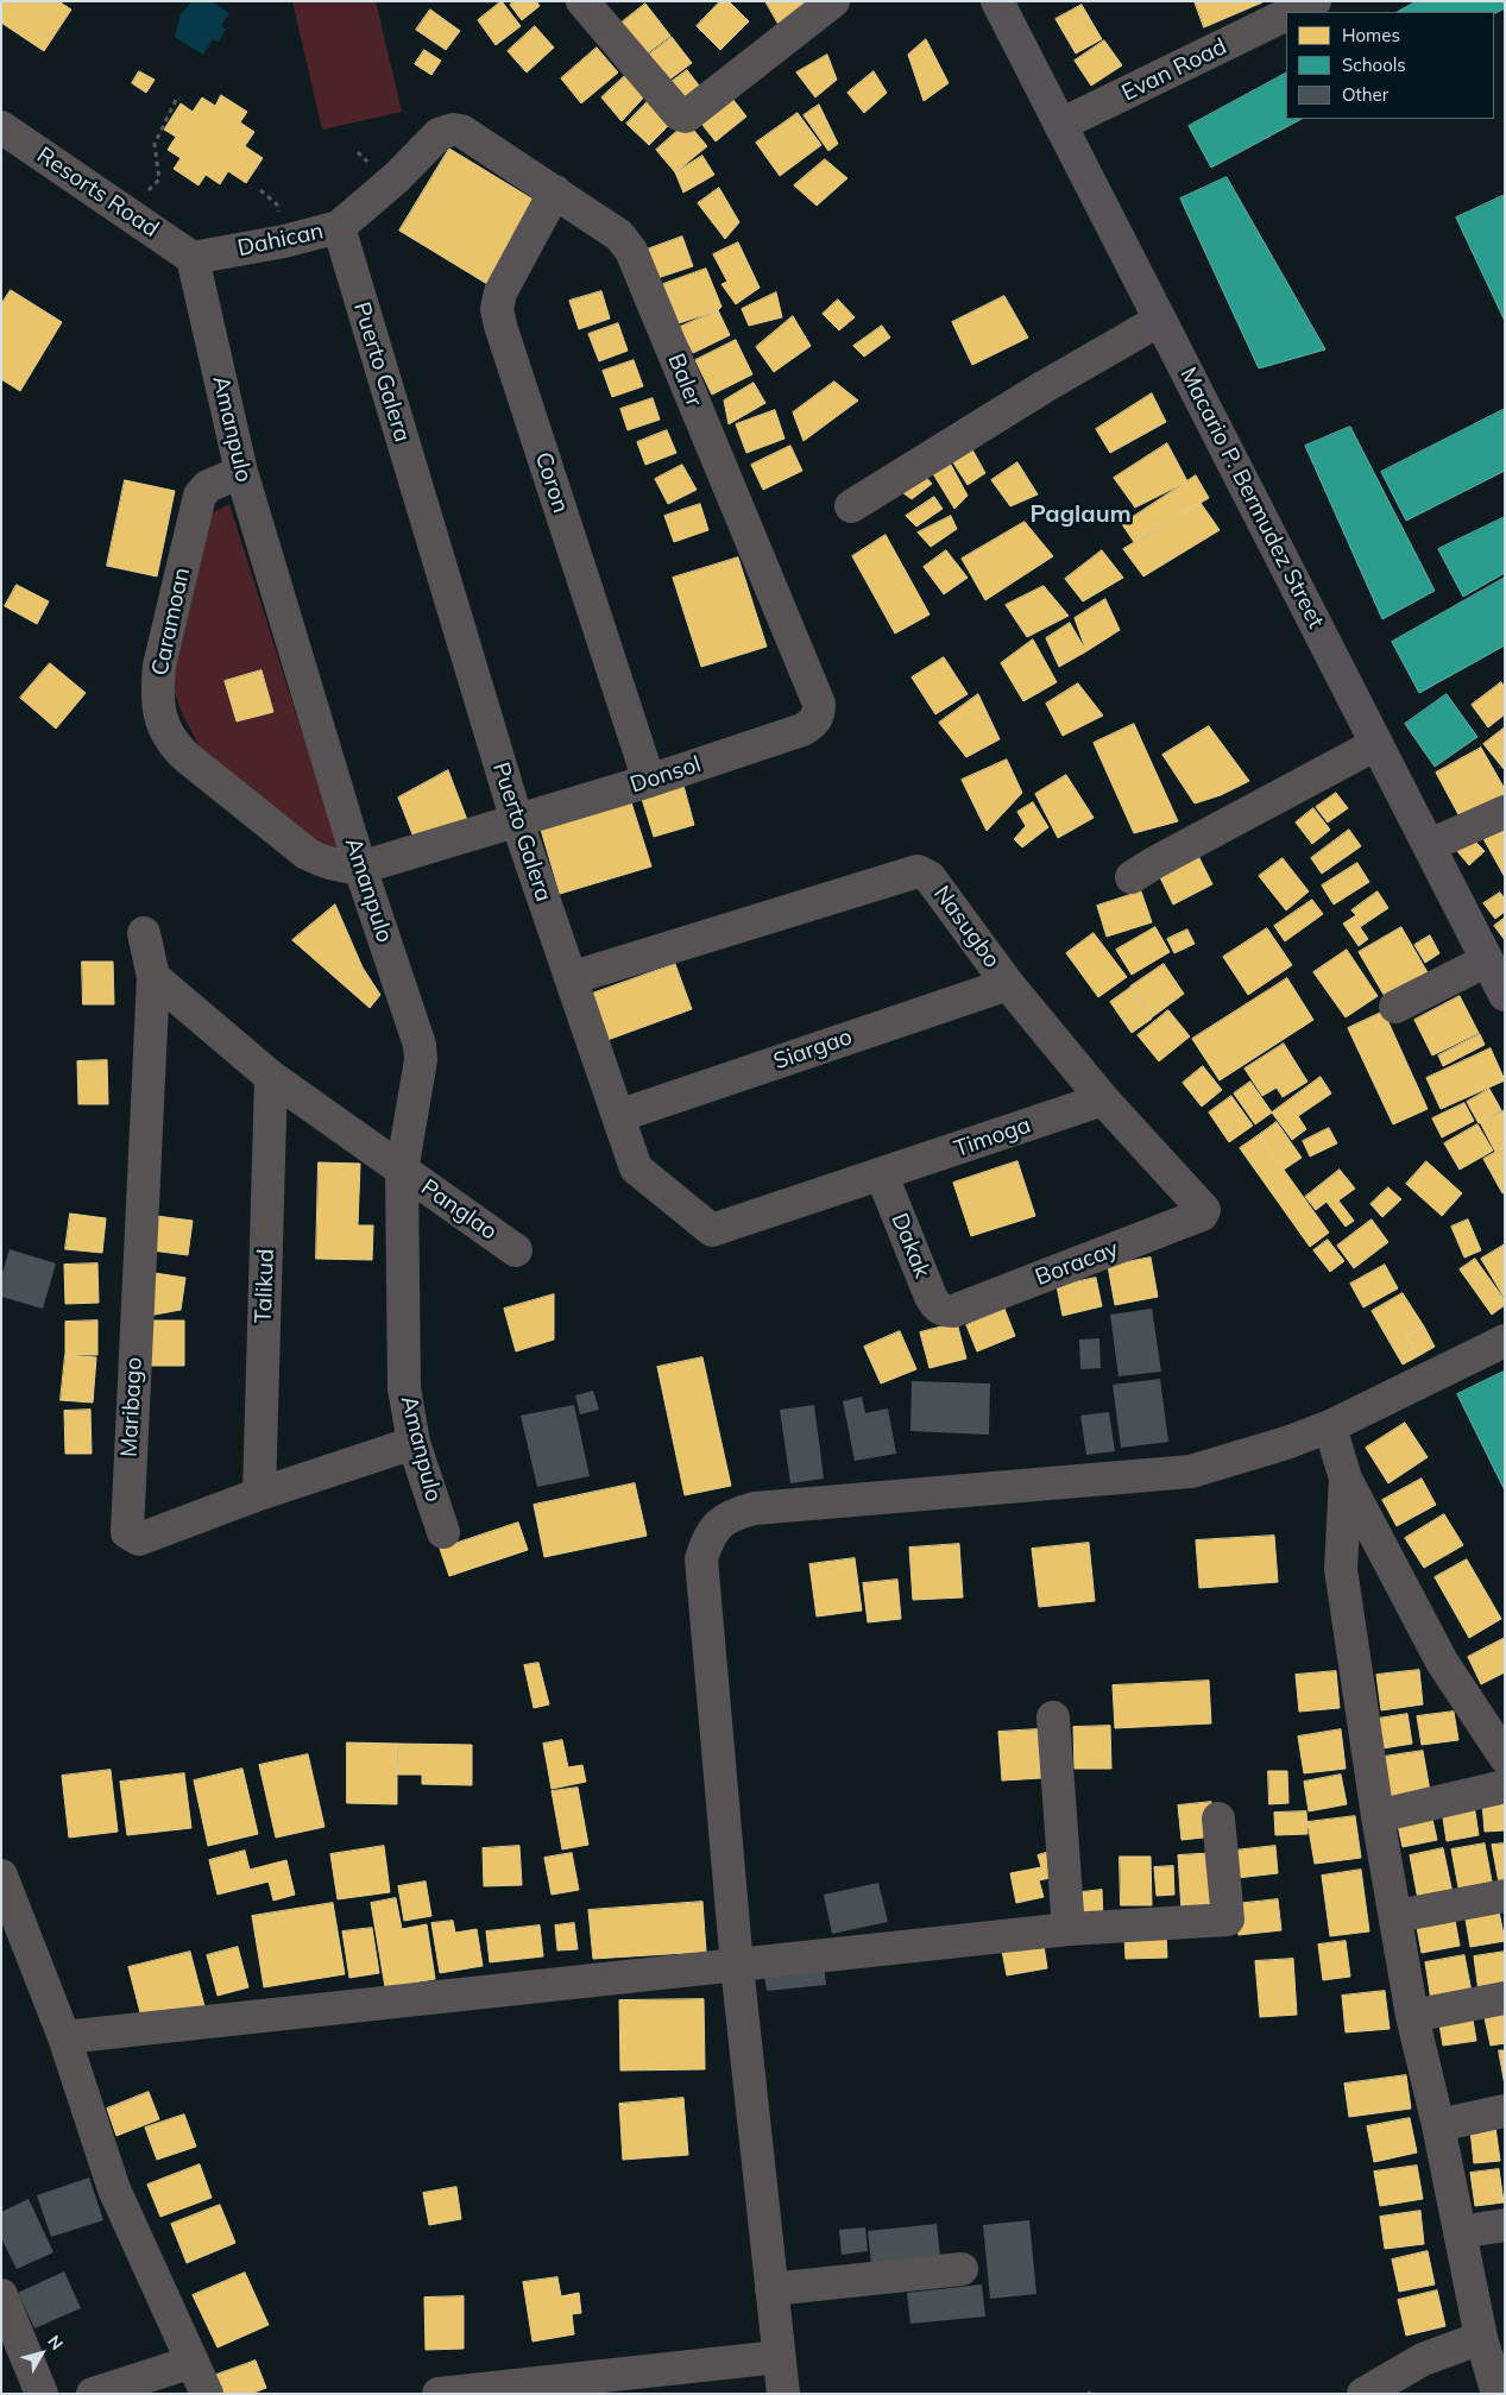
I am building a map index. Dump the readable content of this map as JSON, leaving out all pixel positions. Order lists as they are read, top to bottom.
{
  "streets": {
    "main road": ["Macario P. Bermudez Street"],
    "street": [
      "Evan Road",
      "Resorts Road",
      "Dahican",
      "Puerto Galera",
      "Baler",
      "Amanpulo",
      "Coron",
      "Caramoan",
      "Donsol",
      "Nasugbo",
      "Siargao",
      "Timoga",
      "Panglao",
      "Dakak",
      "Boracay",
      "Talikud",
      "Maribago"
    ]
  },
  "crossings": [
    ["Evan Road", "Macario P. Bermudez Street"],
    ["Resorts Road", "Dahican"],
    ["Resorts Road", "Amanpulo"],
    ["Dahican", "Puerto Galera"],
    ["Dahican", "Baler"],
    ["Dahican", "Amanpulo"],
    ["Puerto Galera", "Donsol"],
    ["Puerto Galera", "Nasugbo"],
    ["Puerto Galera", "Siargao"],
    ["Puerto Galera", "Timoga"],
    ["Puerto Galera", "Dakak"],
    ["Baler", "Coron"],
    ["Baler", "Donsol"],
    ["Amanpulo", "Caramoan"],
    ["Amanpulo", "Donsol"],
    ["Amanpulo", "Panglao"],
    ["Amanpulo", "Maribago"],
    ["Coron", "Donsol"],
    ["Caramoan", "Donsol"],
    ["Nasugbo", "Siargao"],
    ["Nasugbo", "Timoga"],
    ["Nasugbo", "Boracay"],
    ["Timoga", "Dakak"],
    ["Dakak", "Boracay"],
    ["Talikud", "Maribago"]
  ],
  "districts": ["Paglaum"],
  "legend": ["Homes", "Schools", "Other"],
  "north": "top right"
}
